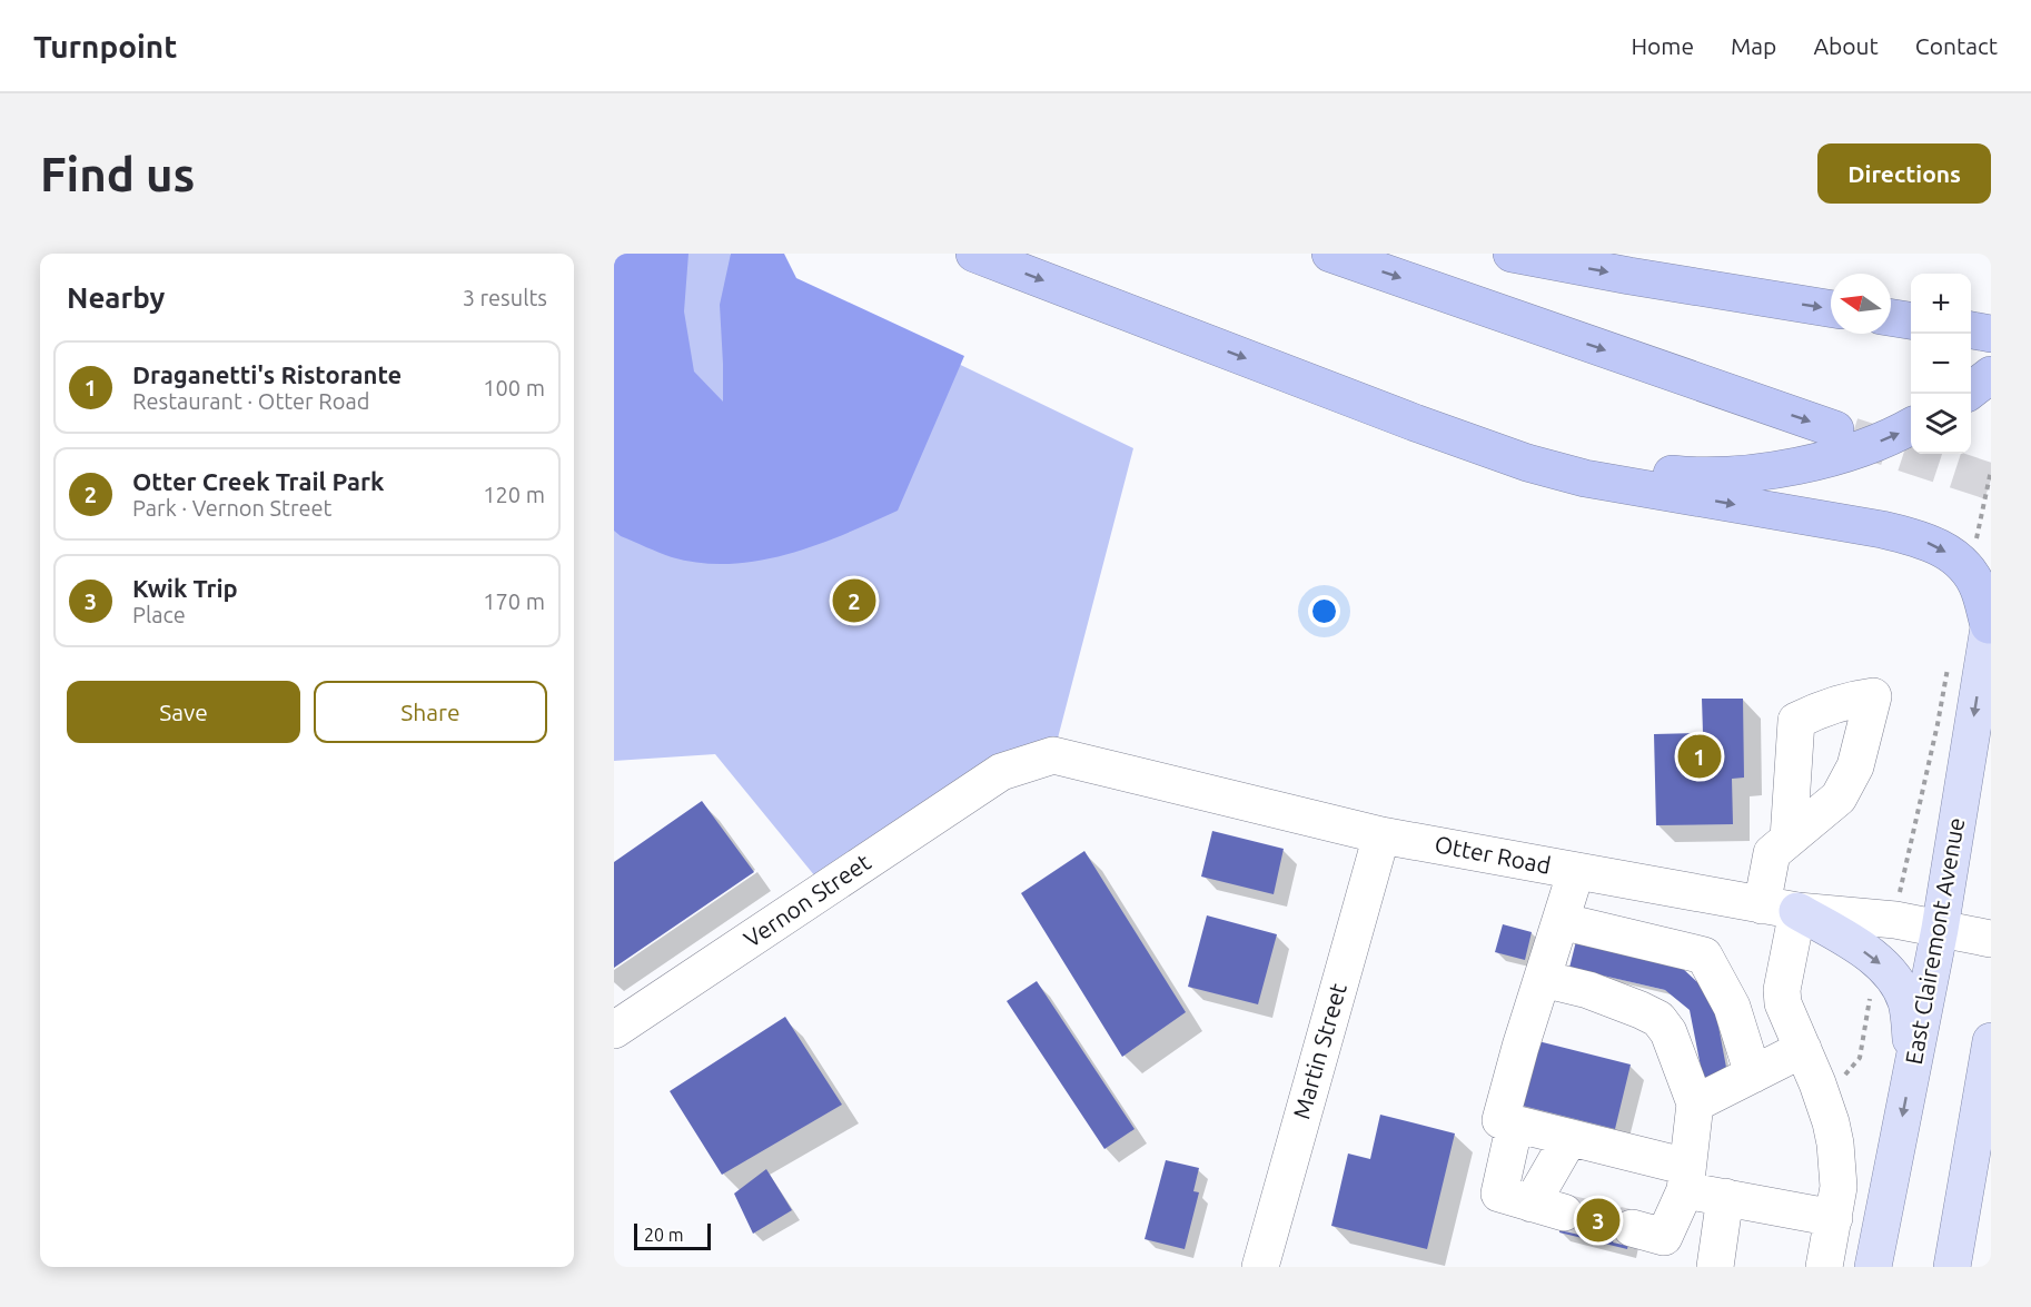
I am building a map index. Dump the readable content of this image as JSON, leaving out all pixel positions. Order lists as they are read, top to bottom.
{
  "streets": {
    "main road": ["East Clairemont Avenue"],
    "street": ["Otter Road", "Vernon Street", "Martin Street"]
  },
  "crossings": [
    ["Otter Road", "Vernon Street"],
    ["Otter Road", "East Clairemont Avenue"],
    ["Otter Road", "Martin Street"]
  ],
  "scale_bar": "20 m",
  "north": "left",
  "page": {
    "header": "Turnpoint",
    "nav": [
      "Home",
      "Map",
      "About",
      "Contact"
    ],
    "buttons": [
      "Directions",
      ["Save", "Share"]
    ],
    "title": "Find us",
    "heading": ["Nearby", "3 results"],
    "map_buttons": ["+", "−"],
    "list": [
      {
        "mark": "1",
        "name": "Draganetti's Ristorante",
        "note": "Restaurant · Otter Road",
        "value": "100 m"
      },
      {
        "mark": "2",
        "name": "Otter Creek Trail Park",
        "note": "Park · Vernon Street",
        "value": "120 m"
      },
      {
        "mark": "3",
        "name": "Kwik Trip",
        "note": "Place",
        "value": "170 m"
      }
    ],
    "pins": ["2", "1", "3"],
    "scale": "20 m"
  }
}
